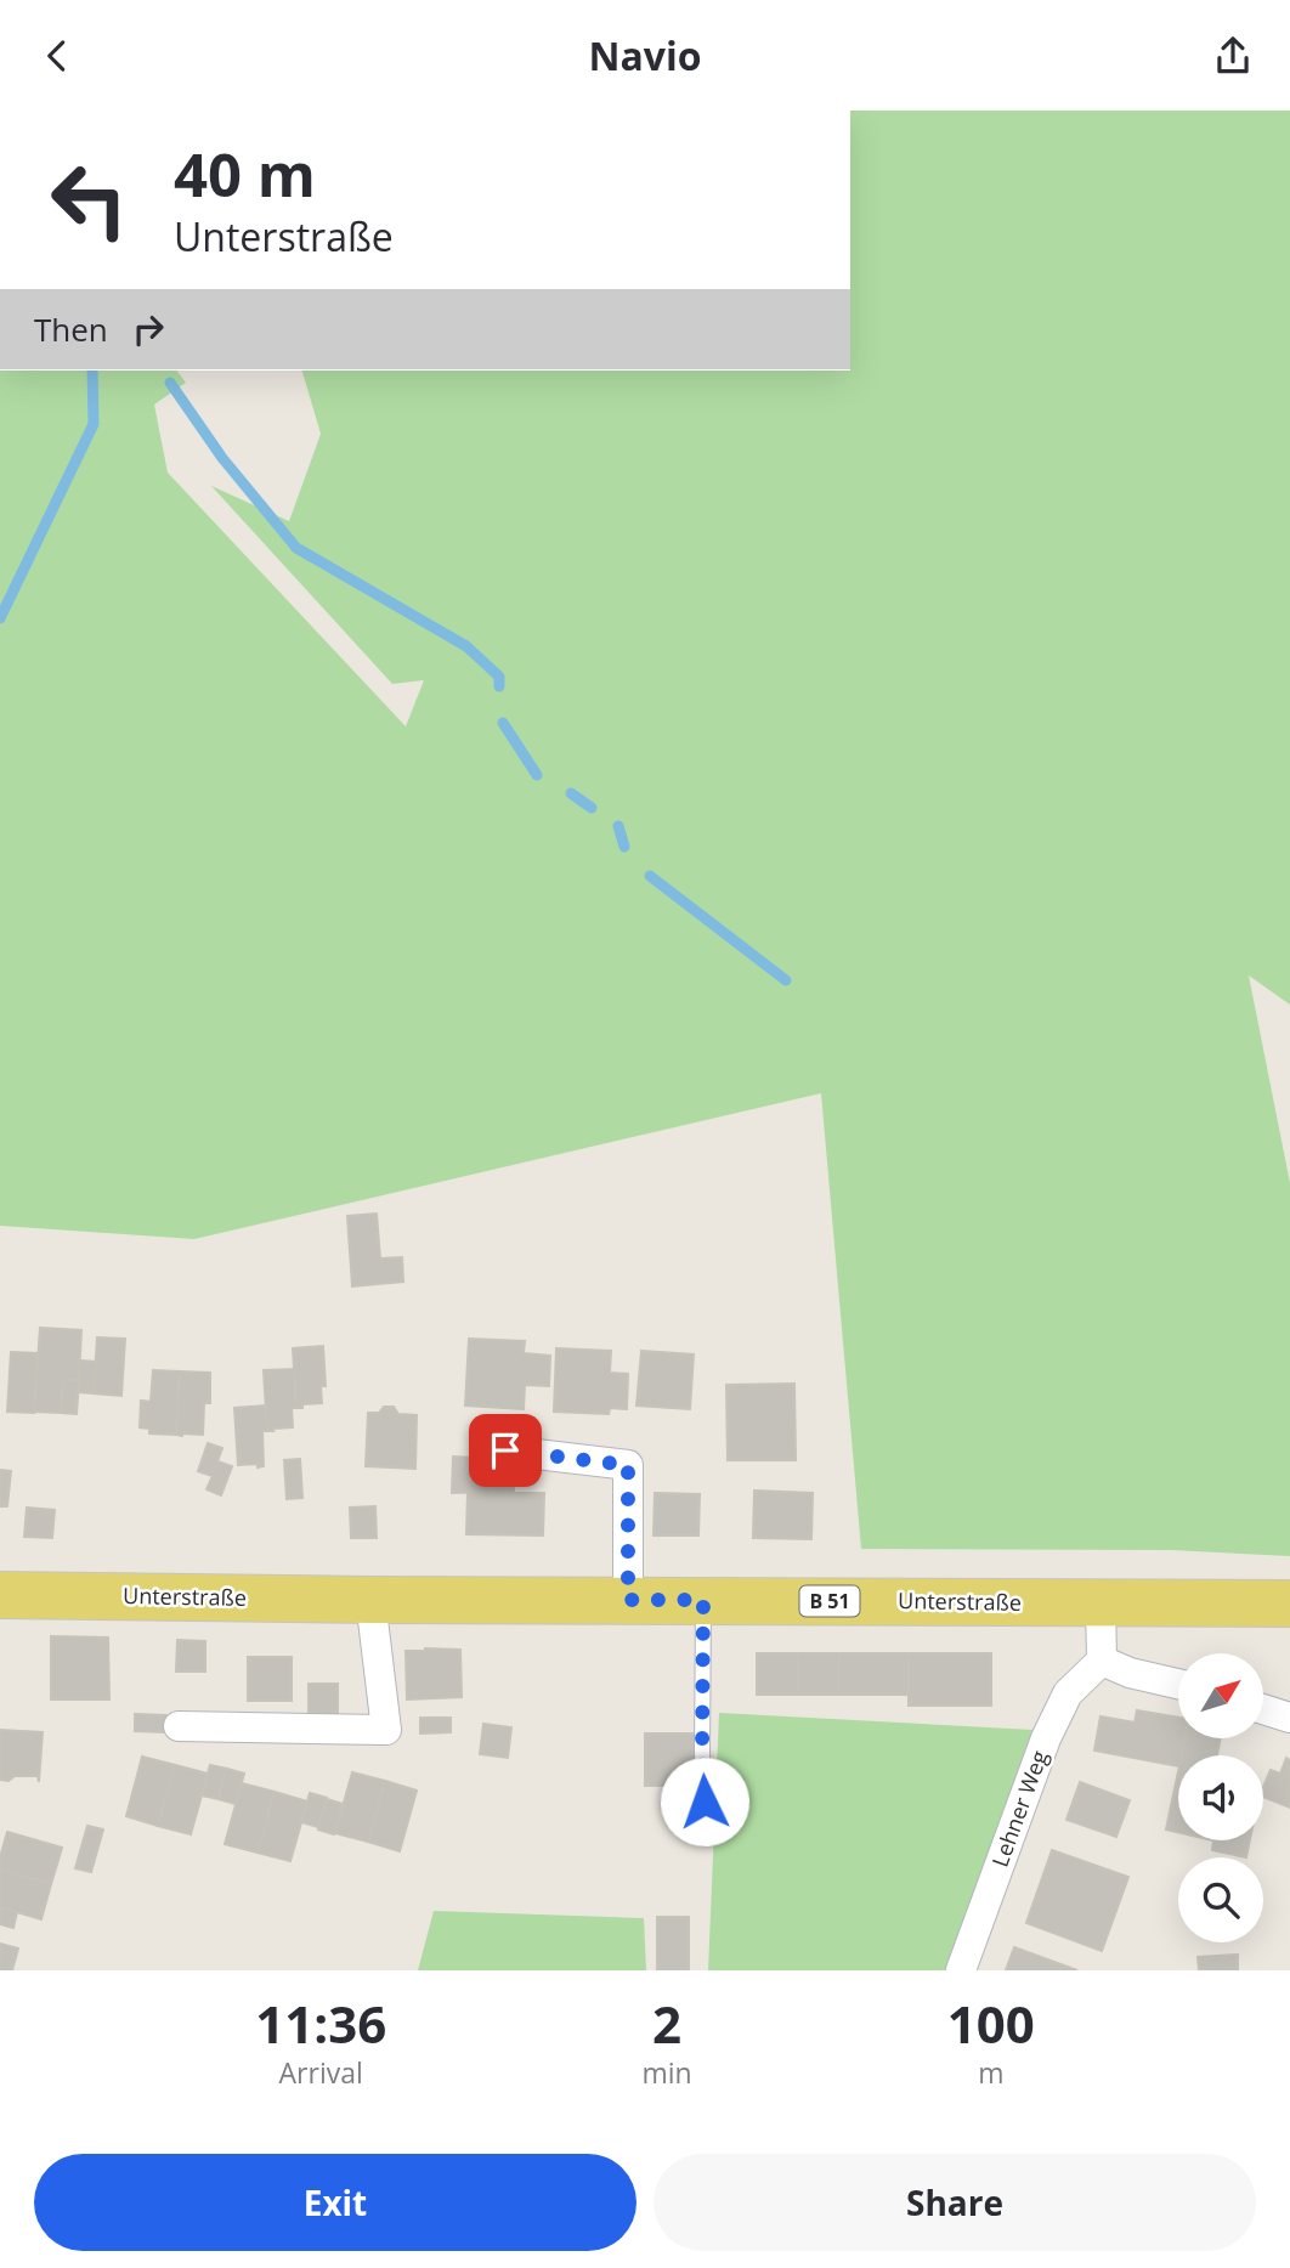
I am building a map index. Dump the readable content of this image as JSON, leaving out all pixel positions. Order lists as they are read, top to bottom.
{
  "streets": {
    "main road": ["Unterstraße", "B 51"],
    "street": ["Lehner Weg"]
  },
  "north": "top right",
  "page": {
    "header": "Navio",
    "turn": ["40 m", "Unterstraße"],
    "then": "Then",
    "eta": [
      "11:36",
      "Arrival",
      "2",
      "min",
      "100",
      "m"
    ],
    "buttons": ["Exit", "Share"]
  }
}
